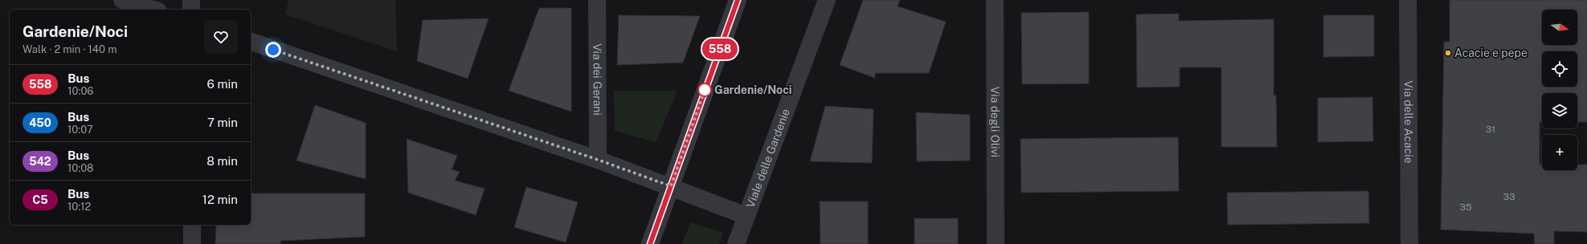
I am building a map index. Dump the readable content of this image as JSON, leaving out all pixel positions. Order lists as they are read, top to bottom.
{
  "streets": {
    "street": [
      "Via dei Gerani",
      "Via degli Olivi",
      "Via delle Acacie",
      "Viale delle Gardenie"
    ]
  },
  "places": ["Acacie e pepe", "Gardenie/Noci"],
  "lines": ["bus line 558"],
  "house_numbers": ["31", "33", "35"],
  "north": "right",
  "page": {
    "on_map": "558",
    "map_buttons": "+",
    "heading": ["Gardenie/Noci", "Walk · 2 min · 140 m"],
    "list": [
      {
        "mark": "558",
        "name": "Bus",
        "note": "10:06",
        "value": "6 min"
      },
      {
        "mark": "450",
        "name": "Bus",
        "note": "10:07",
        "value": "7 min"
      },
      {
        "mark": "542",
        "name": "Bus",
        "note": "10:08",
        "value": "8 min"
      },
      {
        "mark": "C5",
        "name": "Bus",
        "note": "10:12",
        "value": "12 min"
      }
    ]
  }
}
